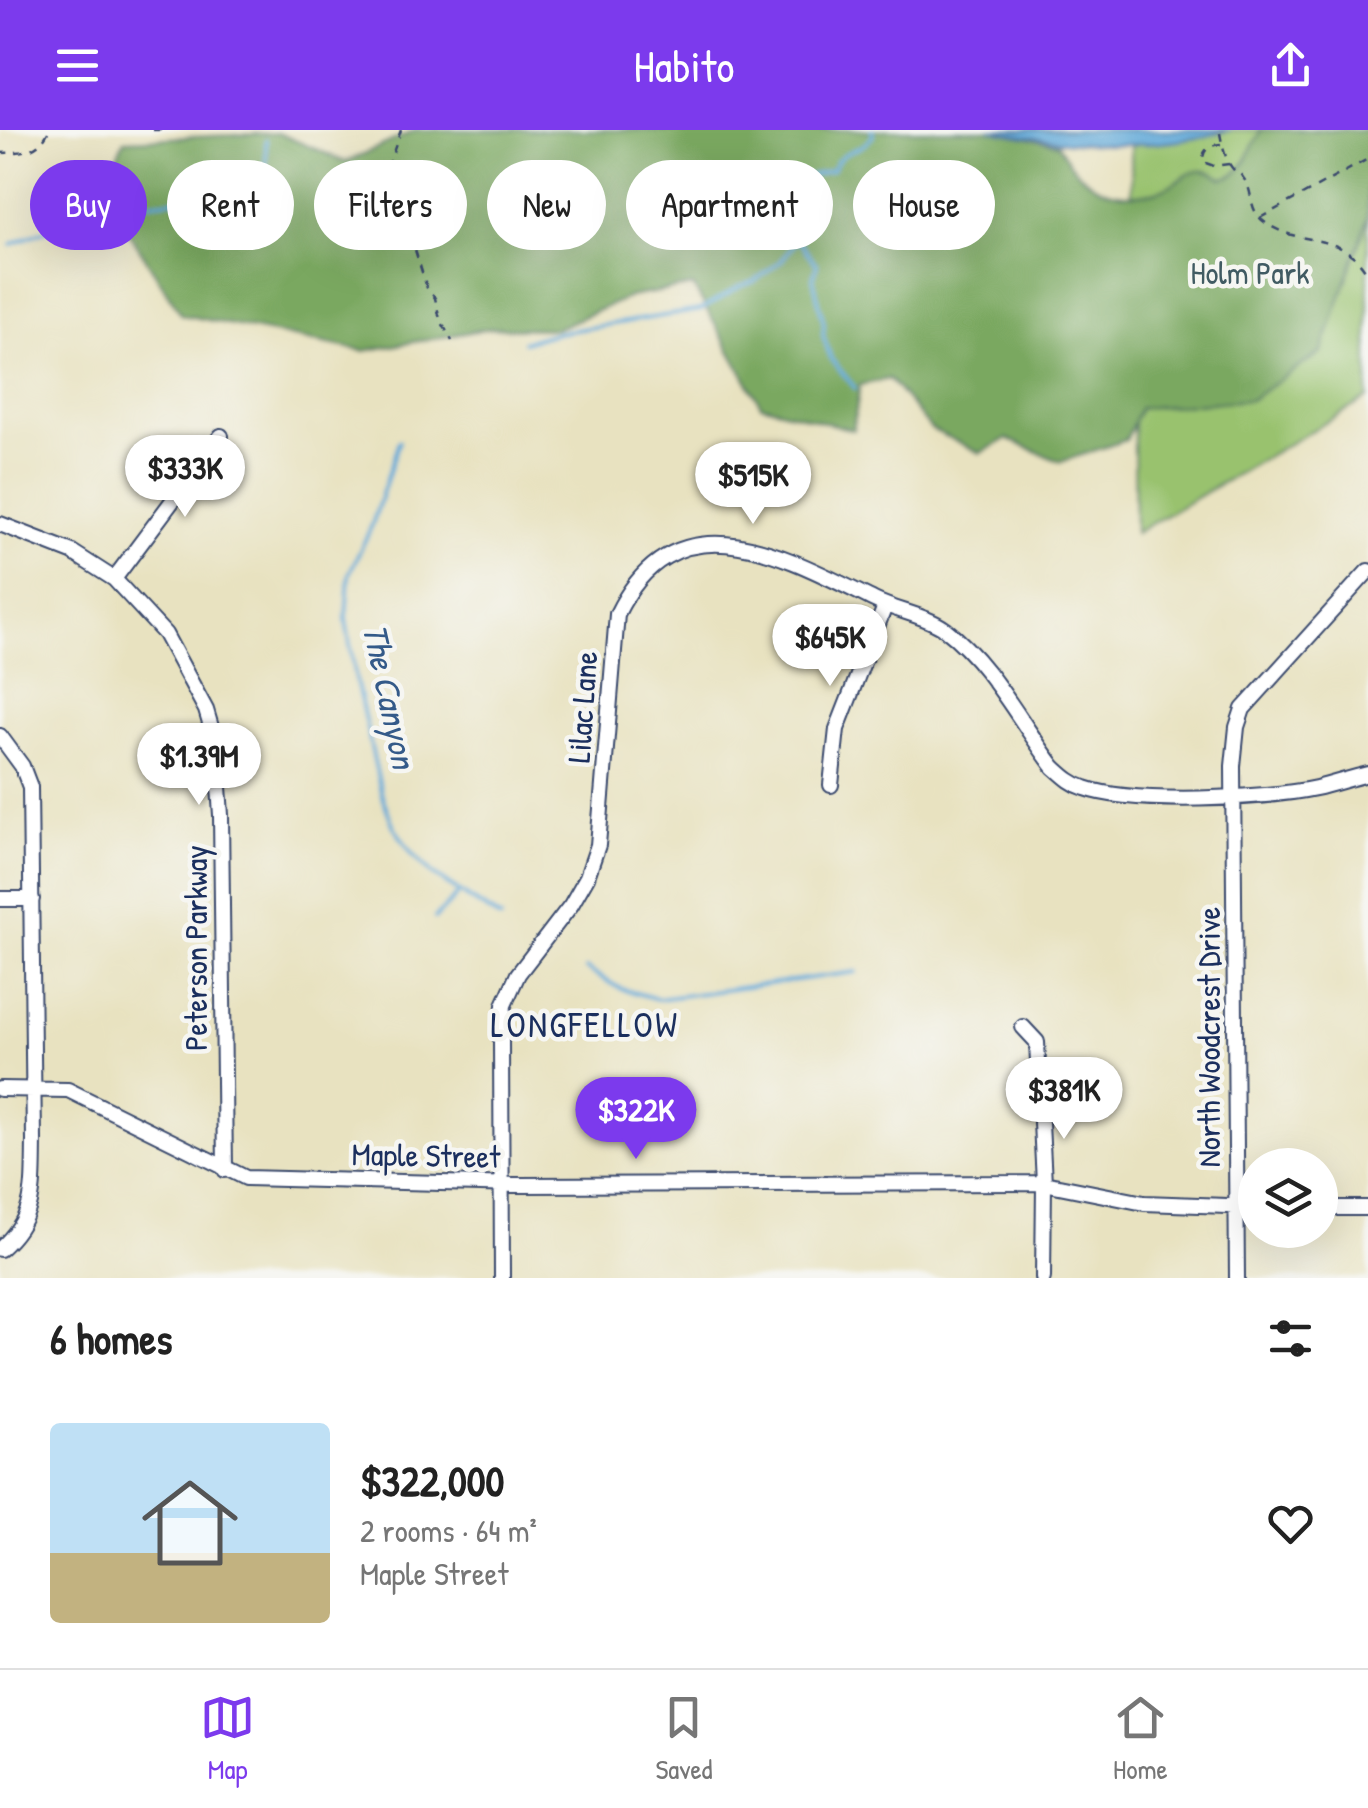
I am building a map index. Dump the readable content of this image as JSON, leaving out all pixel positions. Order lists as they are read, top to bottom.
{
  "streets": {
    "street": [
      "Lilac Lane",
      "Peterson Parkway",
      "North Woodcrest Drive",
      "Maple Street"
    ]
  },
  "crossings": [
    ["Lilac Lane", "North Woodcrest Drive"],
    ["Lilac Lane", "Maple Street"],
    ["Peterson Parkway", "Maple Street"],
    ["North Woodcrest Drive", "Maple Street"]
  ],
  "districts": ["LONGFELLOW"],
  "water": ["The Canyon"],
  "parks": ["Holm Park"],
  "page": {
    "header": "Habito",
    "chip": [
      "Buy",
      "Rent",
      "Filters",
      "New",
      "Apartment",
      "House"
    ],
    "price": [
      "$333K",
      "$515K",
      "$645K",
      "$1.39M",
      "$381K",
      "$322K"
    ],
    "heading": "6 homes",
    "list": [
      {
        "name": "$322,000",
        "note": "2 rooms · 64 m² · Maple Street"
      }
    ],
    "tabs": ["Map", "Saved", "Home"]
  }
}
